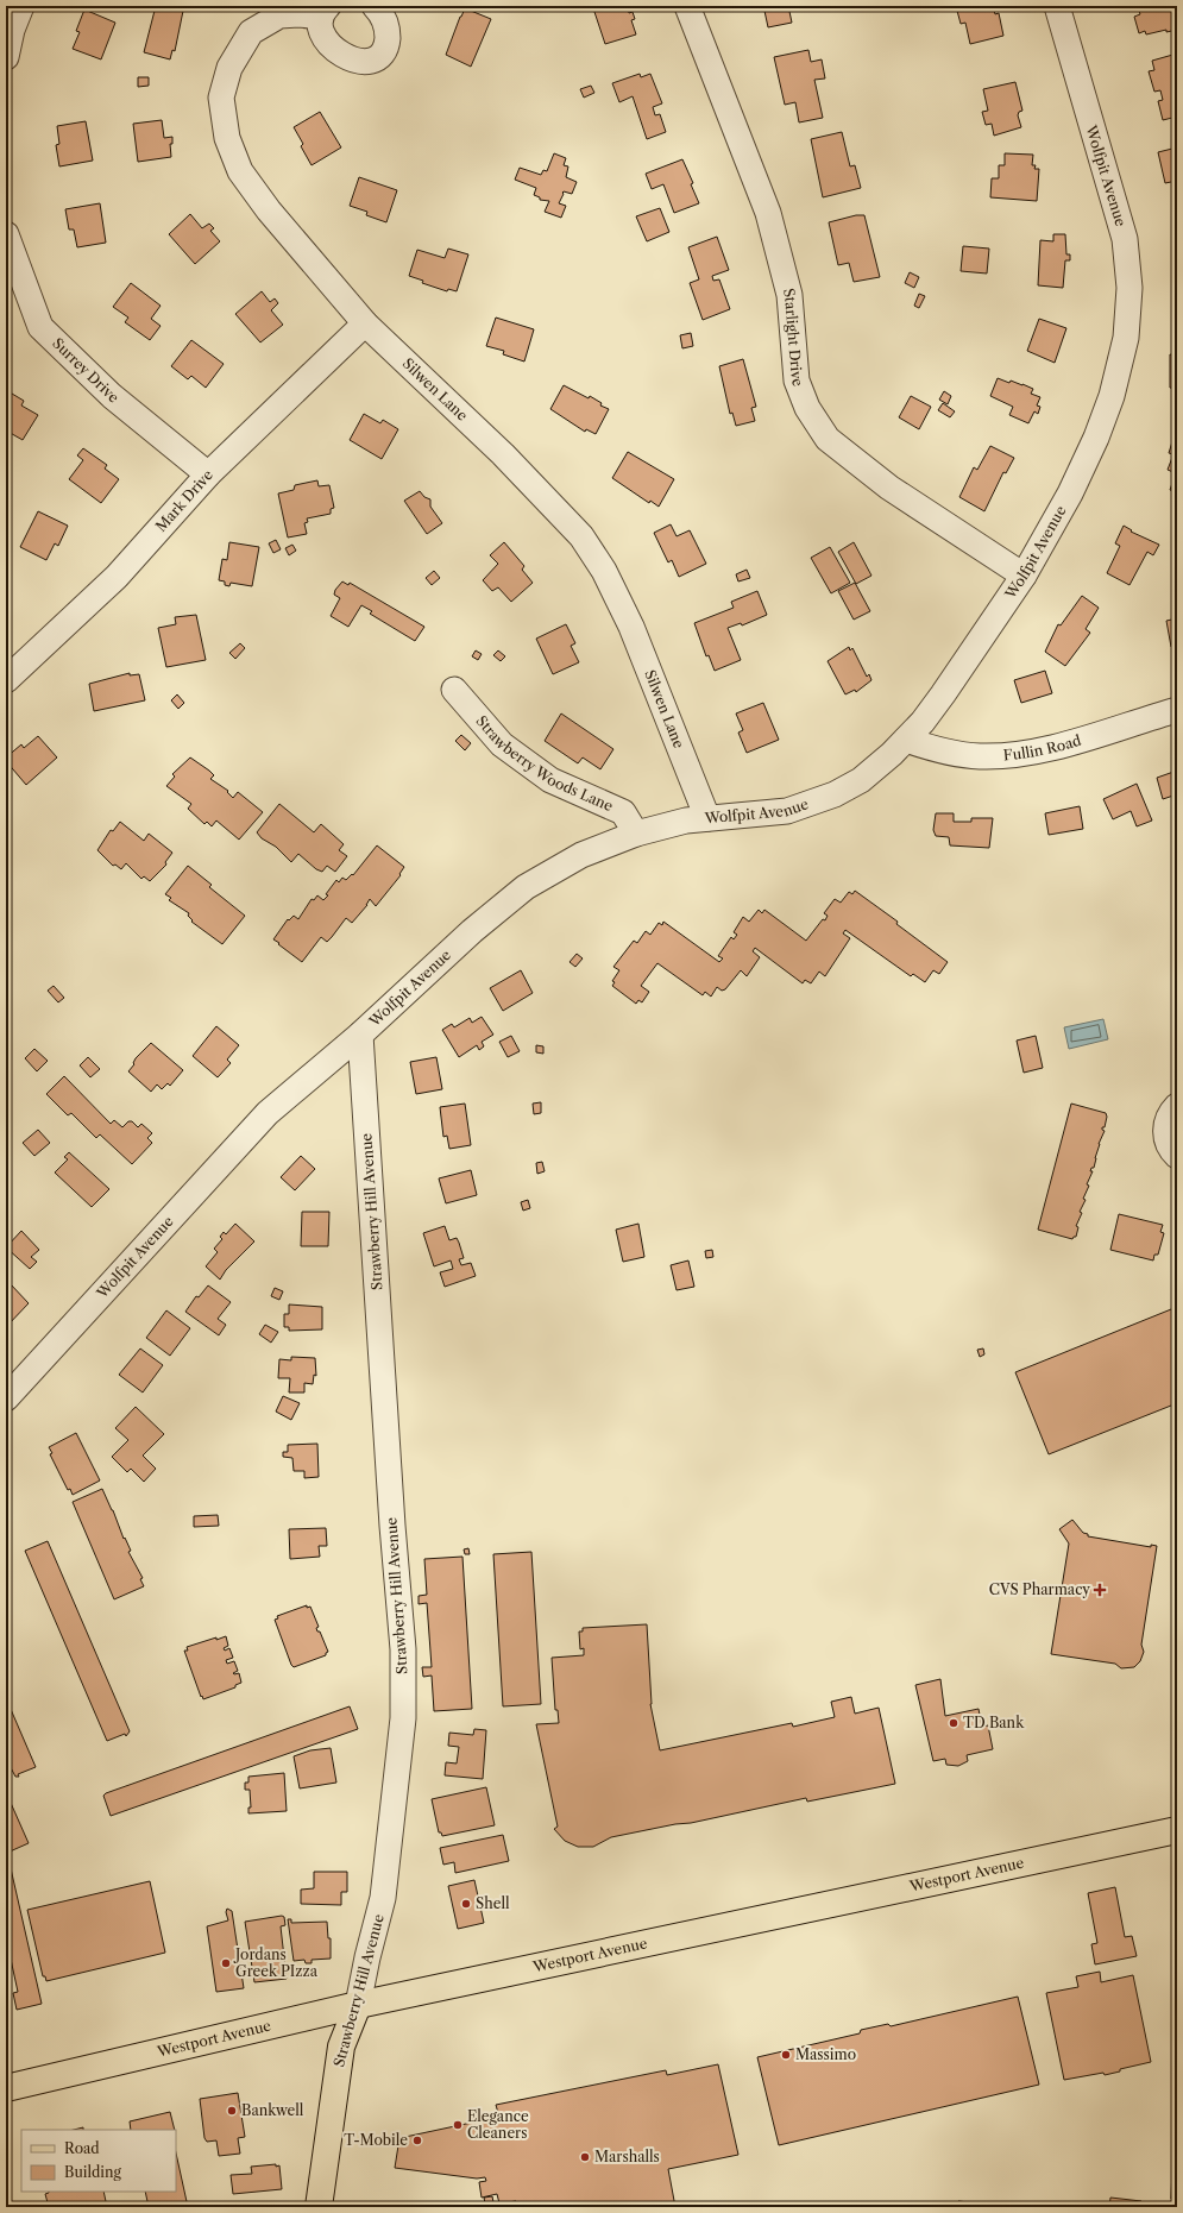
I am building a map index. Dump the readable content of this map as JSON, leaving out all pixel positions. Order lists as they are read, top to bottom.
{
  "streets": {
    "main road": ["Strawberry Hill Avenue", "Westport Avenue"],
    "street": [
      "Wolfpit Avenue",
      "Starlight Drive",
      "Surrey Drive",
      "Silwen Lane",
      "Mark Drive",
      "Fullin Road",
      "Strawberry Woods Lane"
    ]
  },
  "crossings": [
    ["Wolfpit Avenue", "Starlight Drive"],
    ["Wolfpit Avenue", "Silwen Lane"],
    ["Wolfpit Avenue", "Fullin Road"],
    ["Wolfpit Avenue", "Strawberry Woods Lane"],
    ["Wolfpit Avenue", "Strawberry Hill Avenue"],
    ["Surrey Drive", "Mark Drive"],
    ["Silwen Lane", "Mark Drive"],
    ["Strawberry Hill Avenue", "Westport Avenue"]
  ],
  "places": {
    "health": ["CVS Pharmacy"],
    "other": [
      "TD Bank",
      "Shell",
      "Jordans Greek PIzza",
      "Massimo",
      "Bankwell",
      "Elegance Cleaners",
      "T-Mobile",
      "Marshalls"
    ]
  },
  "legend": ["Road", "Building"]
}
